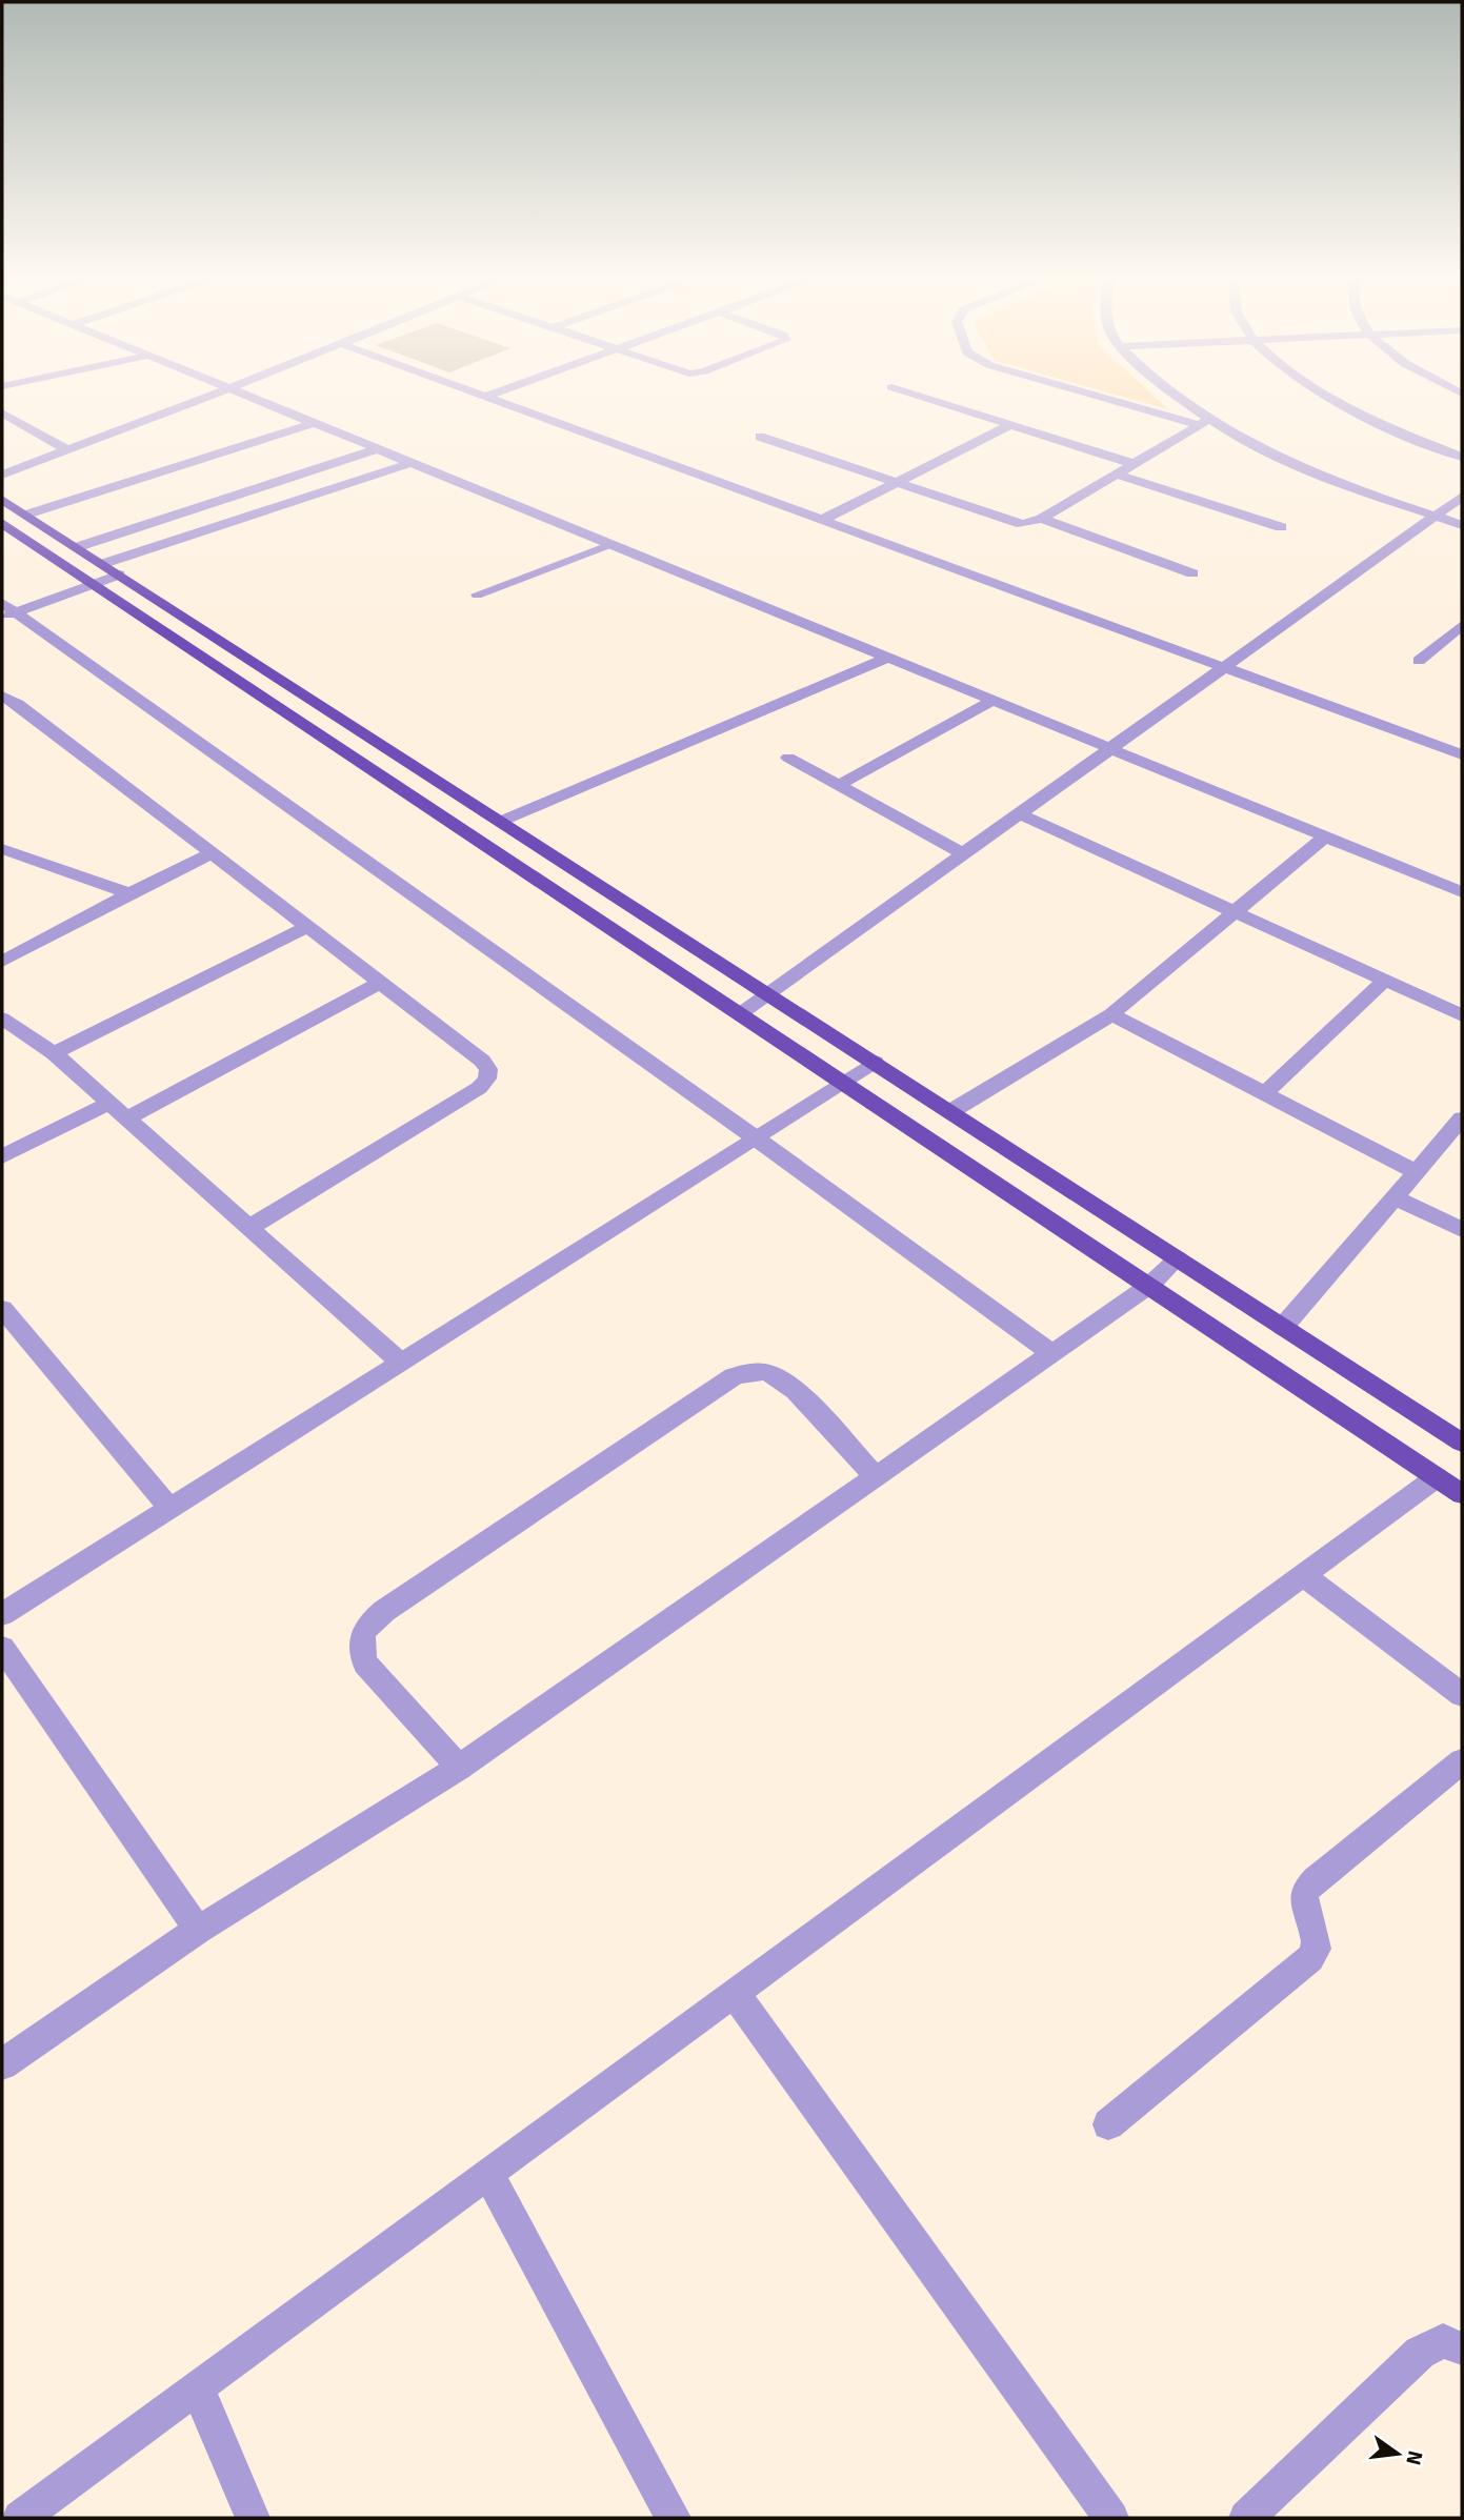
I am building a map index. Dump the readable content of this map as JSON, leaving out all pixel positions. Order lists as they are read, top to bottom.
{
  "north": "right"
}
